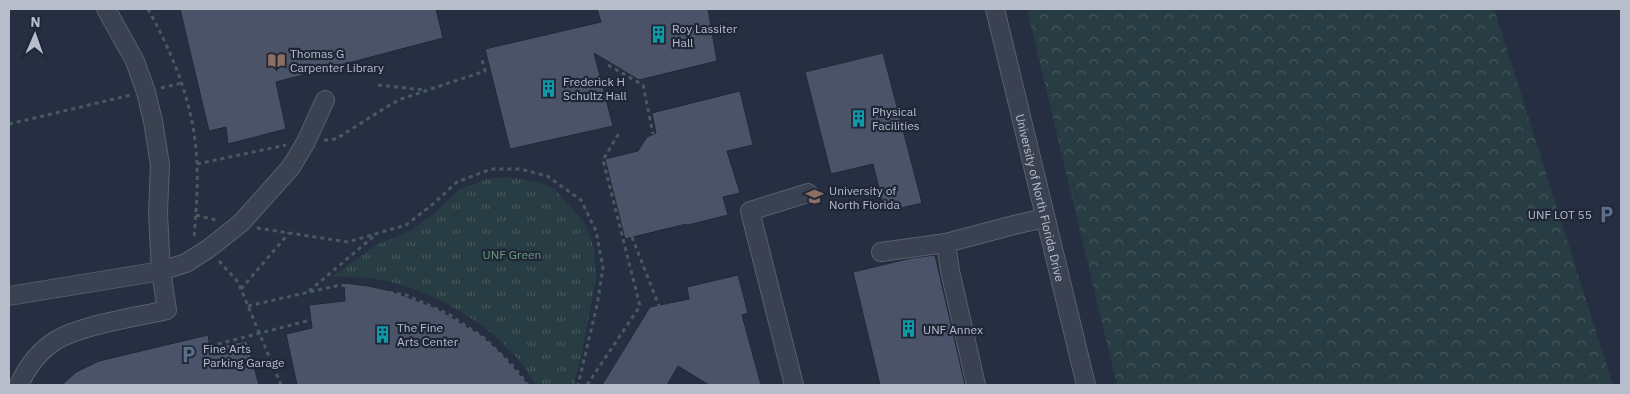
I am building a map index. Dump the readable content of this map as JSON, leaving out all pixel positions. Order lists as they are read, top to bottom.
{
  "streets": {
    "street": ["University of North Florida Drive"]
  },
  "parks": ["UNF Green"],
  "places": {
    "building": [
      "Roy Lassiter Hall",
      "Frederick H Schultz Hall",
      "Physical Facilities",
      "UNF Annex",
      "The Fine Arts Center"
    ],
    "library": ["Thomas G Carpenter Library"],
    "school or university": ["University of North Florida"],
    "parking": ["UNF LOT 55", "Fine Arts Parking Garage"]
  },
  "north": "top"
}
